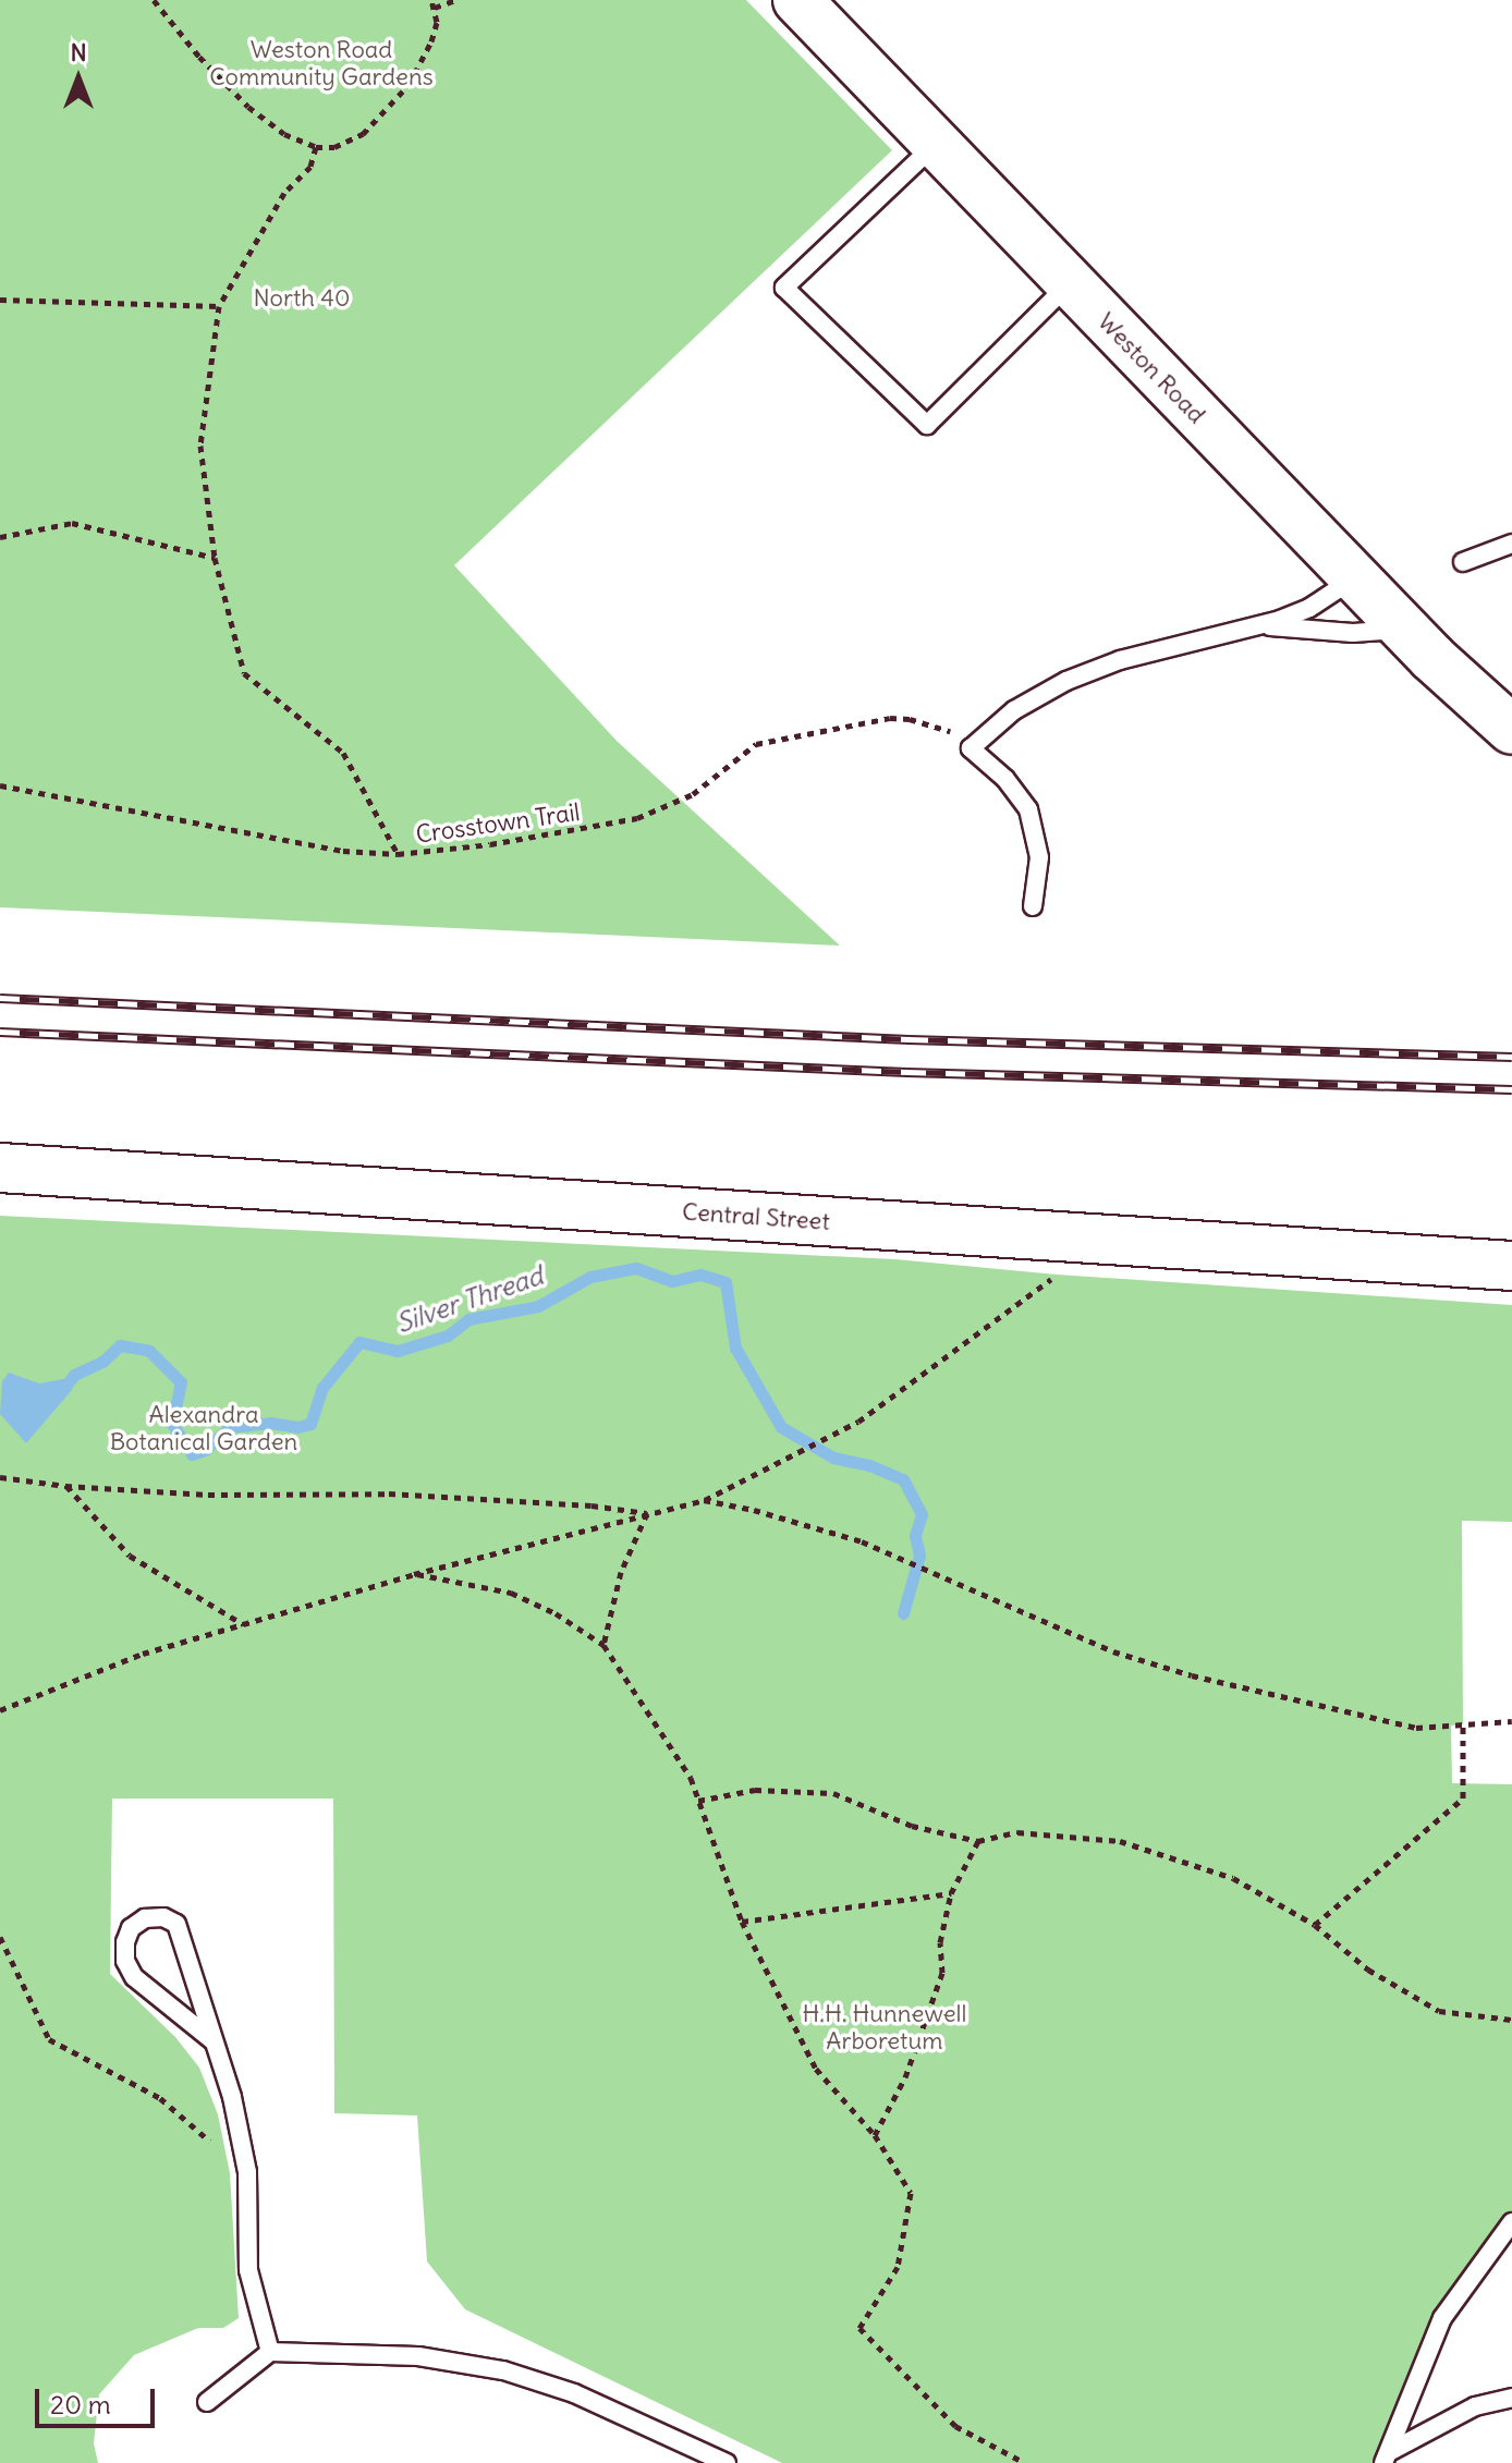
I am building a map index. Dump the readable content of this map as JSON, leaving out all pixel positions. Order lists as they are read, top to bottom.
{
  "streets": {
    "main road": ["Weston Road", "Central Street"],
    "path": ["Crosstown Trail"]
  },
  "water": ["Silver Thread"],
  "parks": [
    "Weston Road Community Gardens",
    "North 40",
    "Alexandra Botanical Garden",
    "H.H. Hunnewell Arboretum"
  ],
  "scale_bar": "20 m",
  "north": "top"
}
